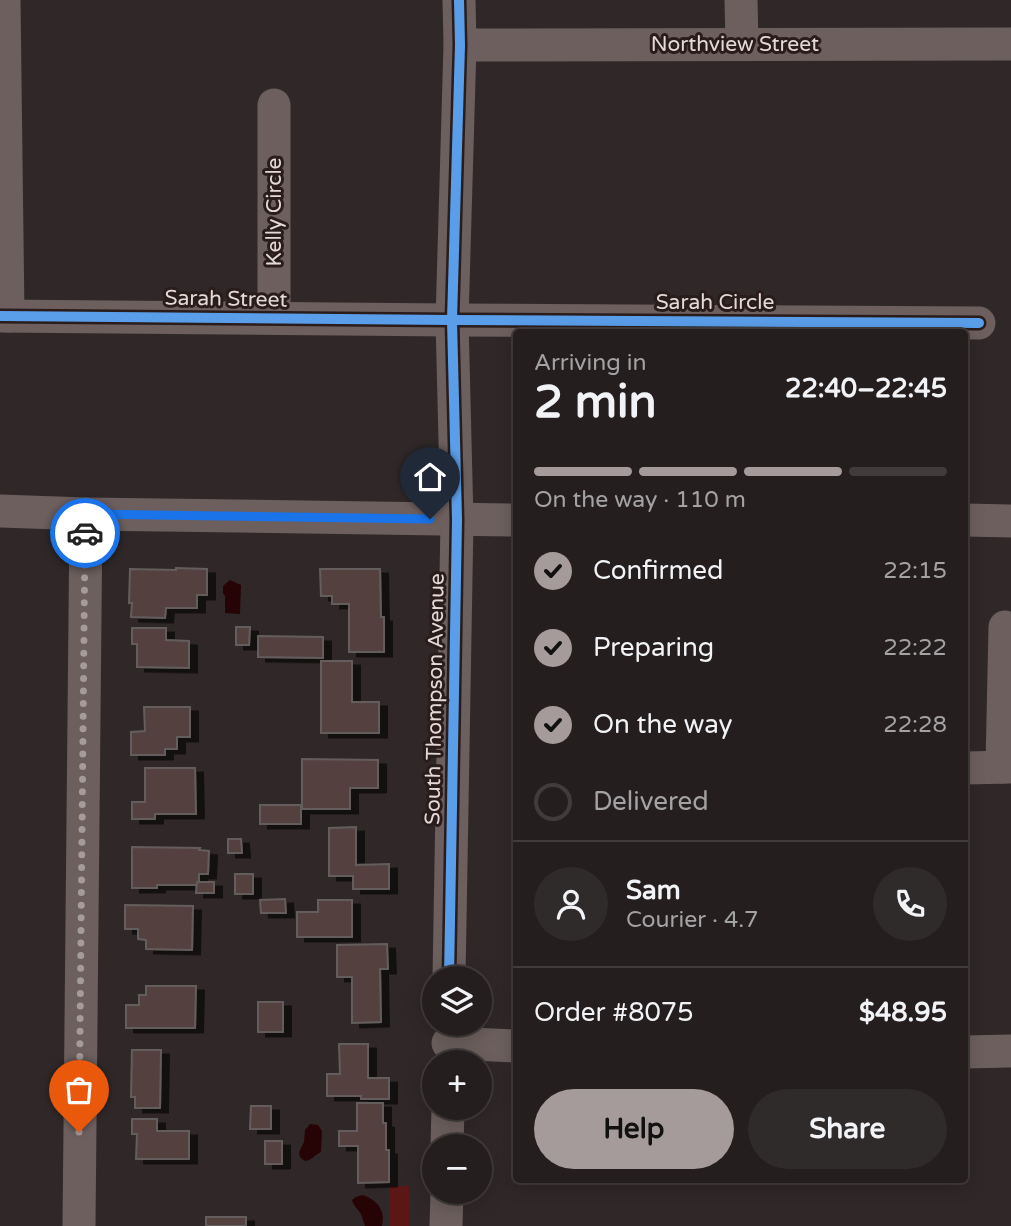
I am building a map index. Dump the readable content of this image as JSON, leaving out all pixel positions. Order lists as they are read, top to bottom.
{
  "streets": {
    "street": [
      "Northview Street",
      "Kelly Circle",
      "Sarah Street",
      "Sarah Circle",
      "South Thompson Avenue"
    ]
  },
  "crossings": [
    ["Northview Street", "South Thompson Avenue"],
    ["Kelly Circle", "Sarah Street"],
    ["Sarah Street", "Sarah Circle"],
    ["Sarah Street", "South Thompson Avenue"],
    ["Sarah Circle", "South Thompson Avenue"]
  ],
  "page": {
    "heading": ["2 min", "Arriving in", "22:40–22:45"],
    "panel": [
      "Sam",
      "Courier · 4.7",
      "Order #8075",
      "$48.95"
    ],
    "bar": "On the way · 110 m",
    "list": [
      ["Confirmed", "22:15"],
      ["Preparing", "22:22"],
      ["On the way", "22:28"],
      "Delivered"
    ],
    "map_buttons": ["+", "−"],
    "buttons": ["Help", "Share"]
  }
}
